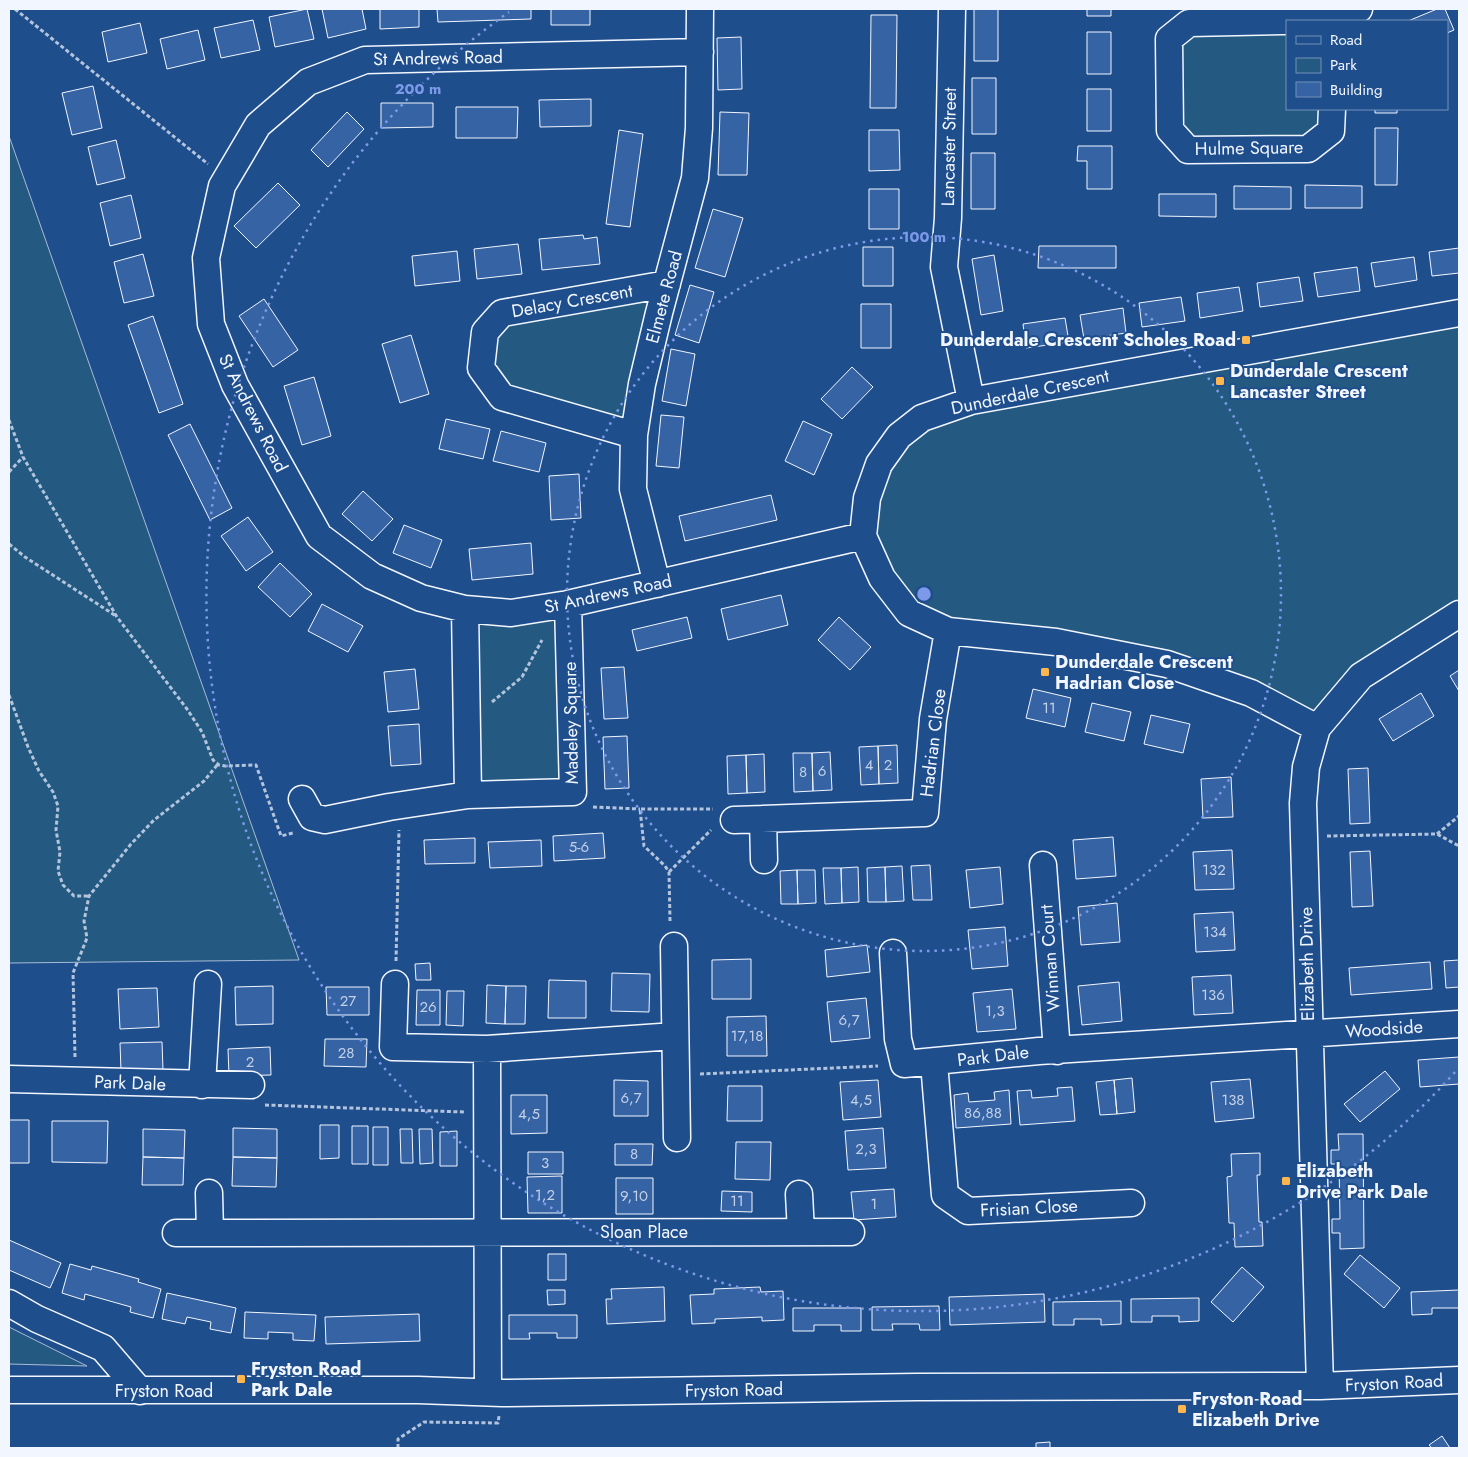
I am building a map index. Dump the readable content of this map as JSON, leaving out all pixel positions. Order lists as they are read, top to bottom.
{
  "streets": {
    "street": [
      "St Andrews Road",
      "Lancaster Street",
      "Hulme Square",
      "Elmete Road",
      "Delacy Crescent",
      "Dunderdale Crescent",
      "Madeley Square",
      "Hadrian Close",
      "Winnan Court",
      "Elizabeth Drive",
      "Woodside",
      "Park Dale",
      "Frisian Close",
      "Sloan Place",
      "Fryston Road"
    ]
  },
  "crossings": [
    ["St Andrews Road", "Elmete Road"],
    ["St Andrews Road", "Dunderdale Crescent"],
    ["St Andrews Road", "Madeley Square"],
    ["Lancaster Street", "Dunderdale Crescent"],
    ["Elmete Road", "Delacy Crescent"],
    ["Winnan Court", "Park Dale"],
    ["Elizabeth Drive", "Woodside"],
    ["Elizabeth Drive", "Park Dale"],
    ["Elizabeth Drive", "Fryston Road"],
    ["Woodside", "Park Dale"],
    ["Park Dale", "Frisian Close"]
  ],
  "places": {
    "transit": [
      "Dunderdale Crescent Scholes Road",
      "Dunderdale Crescent Lancaster Street",
      "Dunderdale Crescent Hadrian Close",
      "Elizabeth Drive Park Dale",
      "Fryston Road Park Dale",
      "Fryston Road Elizabeth Drive"
    ]
  },
  "house_numbers": [
    "11",
    "4",
    "2",
    "6",
    "8",
    "5-6",
    "132",
    "134",
    "136",
    "27",
    "26",
    "1,3",
    "6,7",
    "17,18",
    "28",
    "2",
    "6,7",
    "4,5",
    "138",
    "86,88",
    "4,5",
    "2,3",
    "8",
    "3",
    "1,2",
    "9,10",
    "11",
    "1"
  ],
  "legend": ["Road", "Park", "Building"],
  "rings": ["200 m", "100 m"]
}
